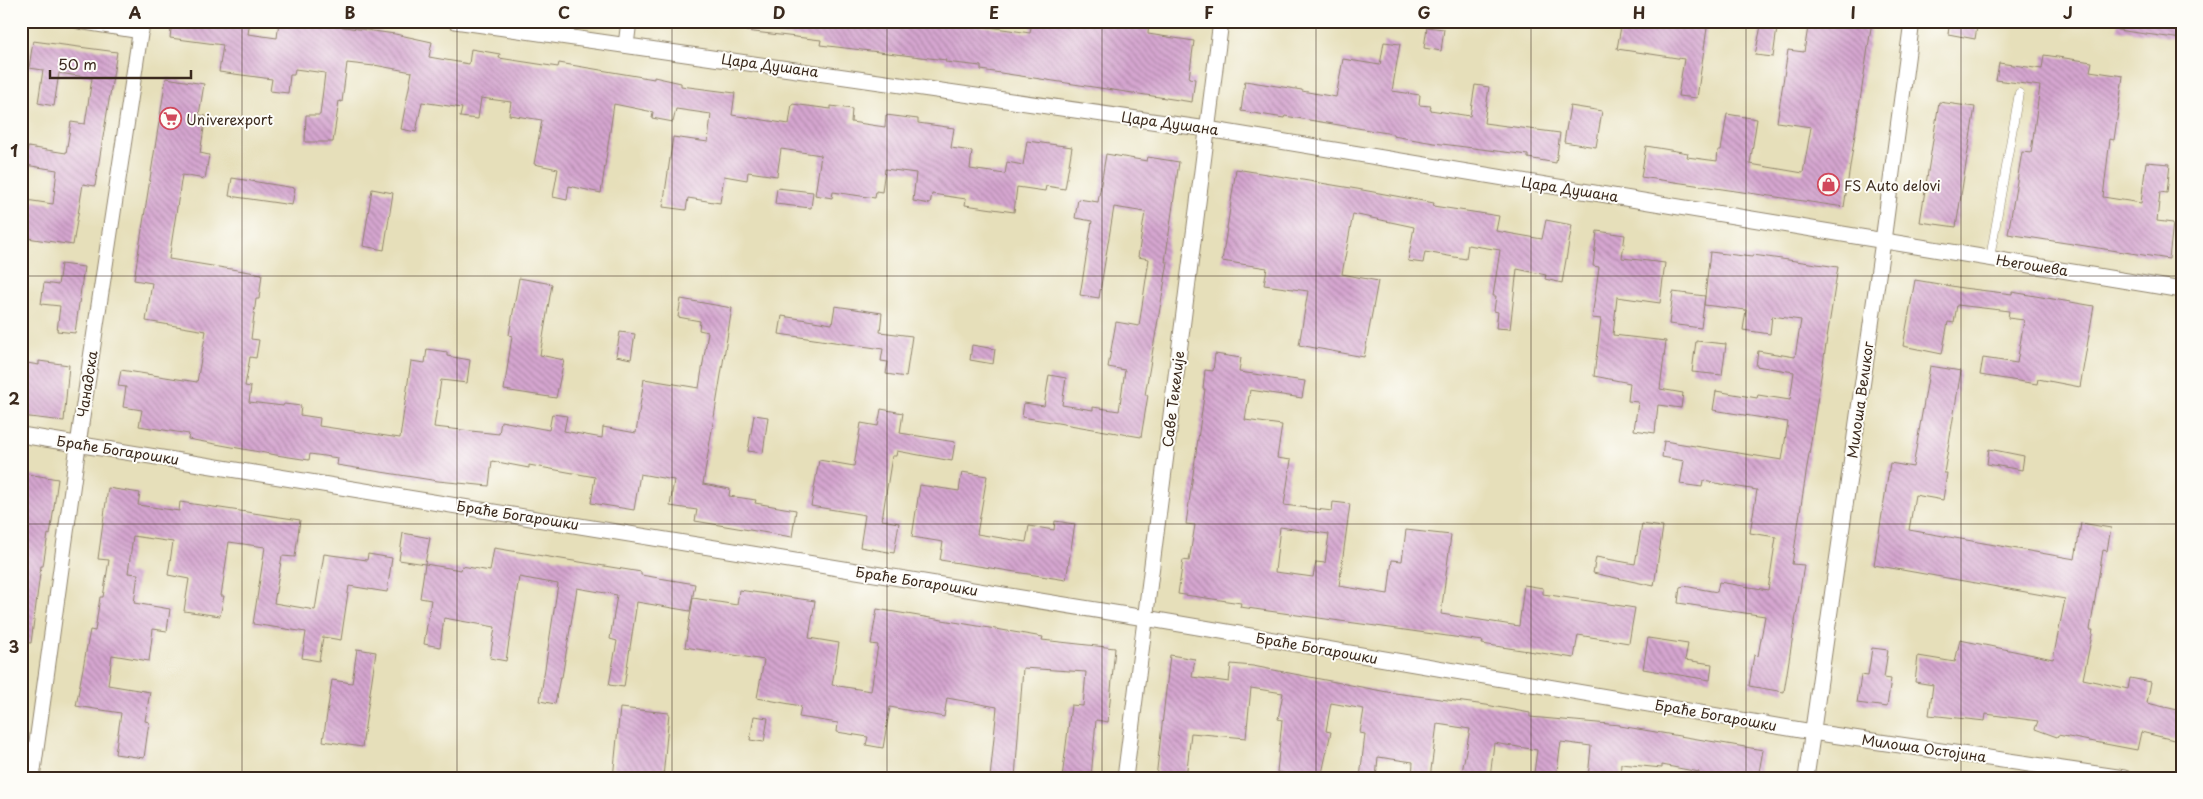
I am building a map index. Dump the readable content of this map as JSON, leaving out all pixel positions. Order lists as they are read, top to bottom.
{
  "streets": {
    "street": [
      "Цара Душана",
      "Његошева",
      "Чанадска",
      "Саве Текелије",
      "Милоша Великог",
      "Браће Богарошки",
      "Милоша Остојина"
    ]
  },
  "crossings": [
    ["Цара Душана", "Његошева"],
    ["Цара Душана", "Саве Текелије"],
    ["Цара Душана", "Милоша Великог"],
    ["Његошева", "Милоша Великог"],
    ["Чанадска", "Браће Богарошки"],
    ["Саве Текелије", "Браће Богарошки"],
    ["Милоша Великог", "Браће Богарошки"],
    ["Милоша Великог", "Милоша Остојина"],
    ["Браће Богарошки", "Милоша Остојина"]
  ],
  "places": {
    "supermarket": ["Univerexport"],
    "shop": ["FS Auto delovi"]
  },
  "scale_bar": "50 m",
  "grid": {
    "columns": [
      "A",
      "B",
      "C",
      "D",
      "E",
      "F",
      "G",
      "H",
      "I",
      "J"
    ],
    "rows": ["1", "2", "3"]
  }
}
